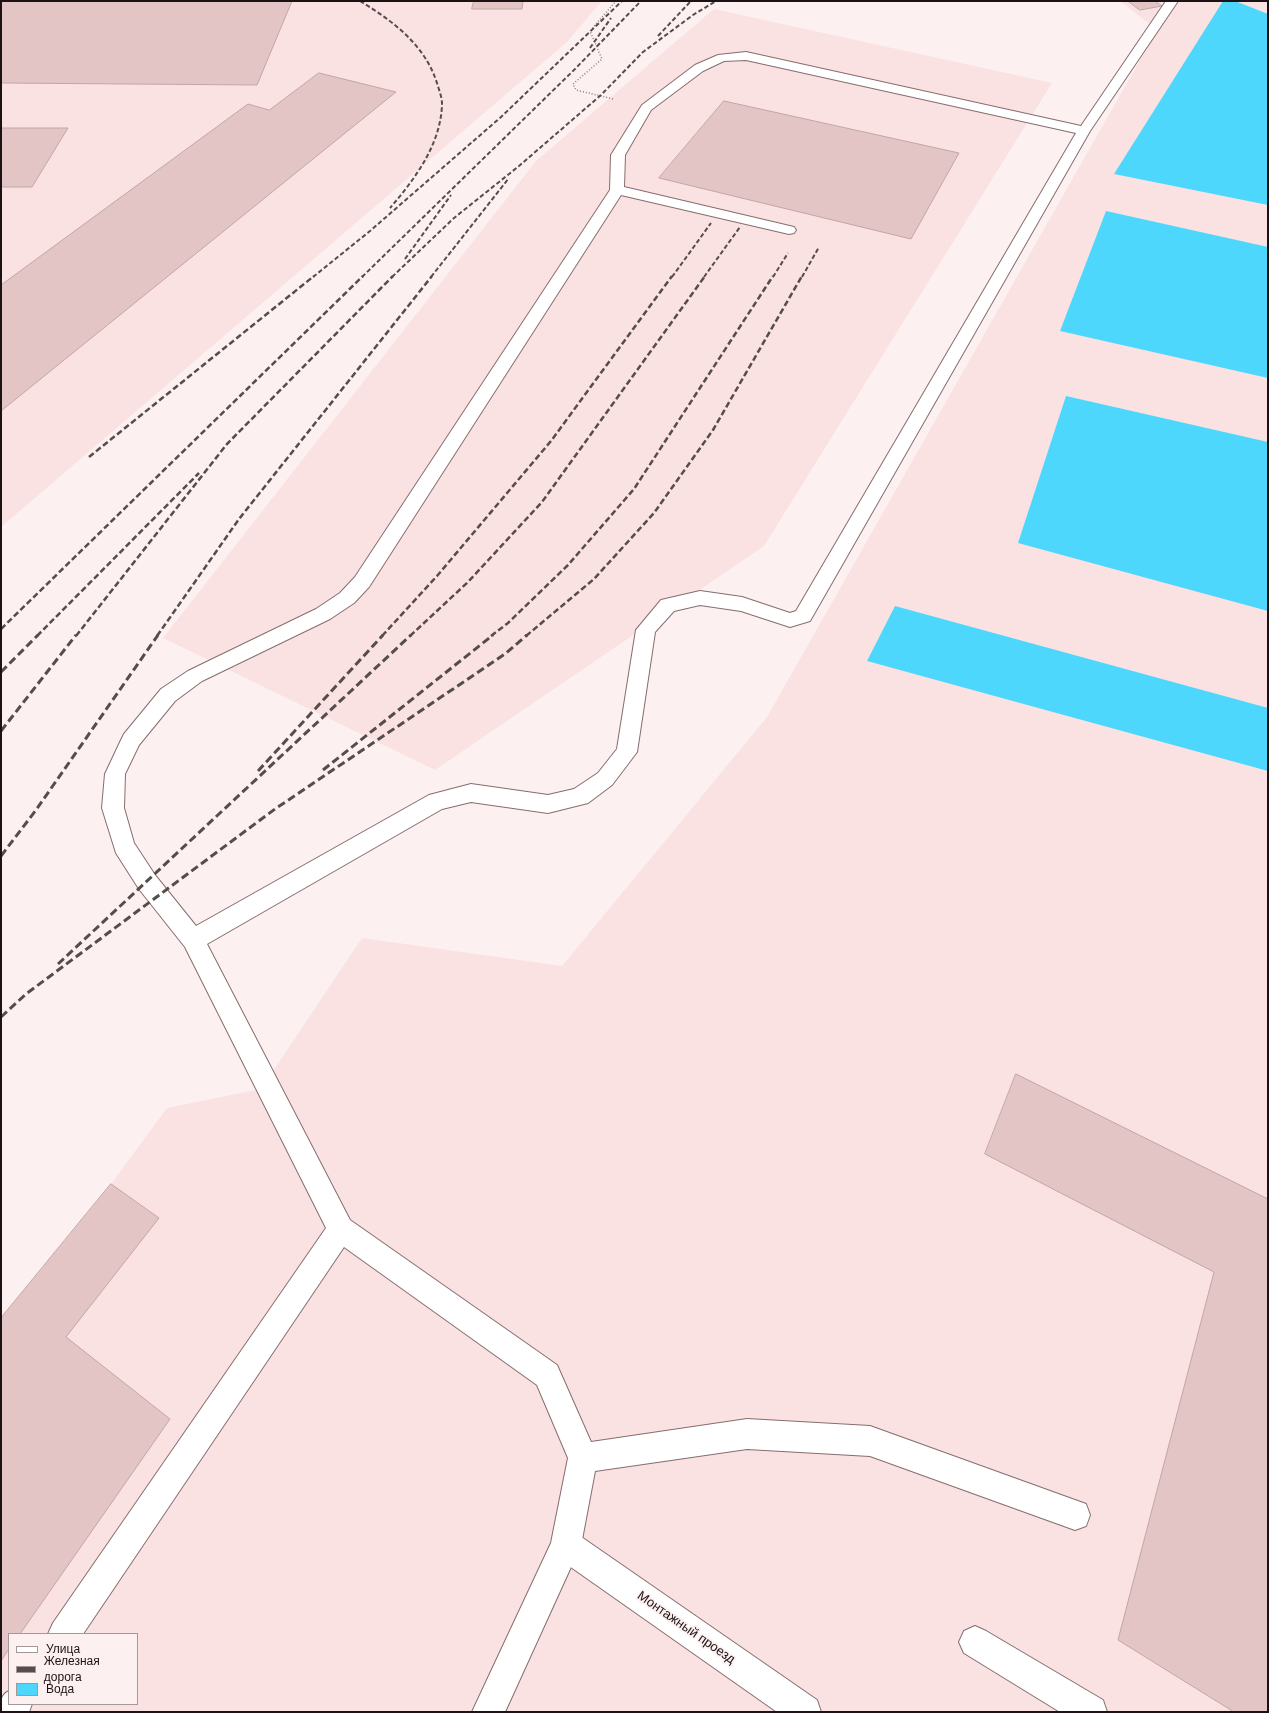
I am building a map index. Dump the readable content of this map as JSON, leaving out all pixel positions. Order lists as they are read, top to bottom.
{
  "streets": {
    "street": ["Монтажный проезд"]
  },
  "legend": ["Улица", "Железная дорога", "Вода"]
}
